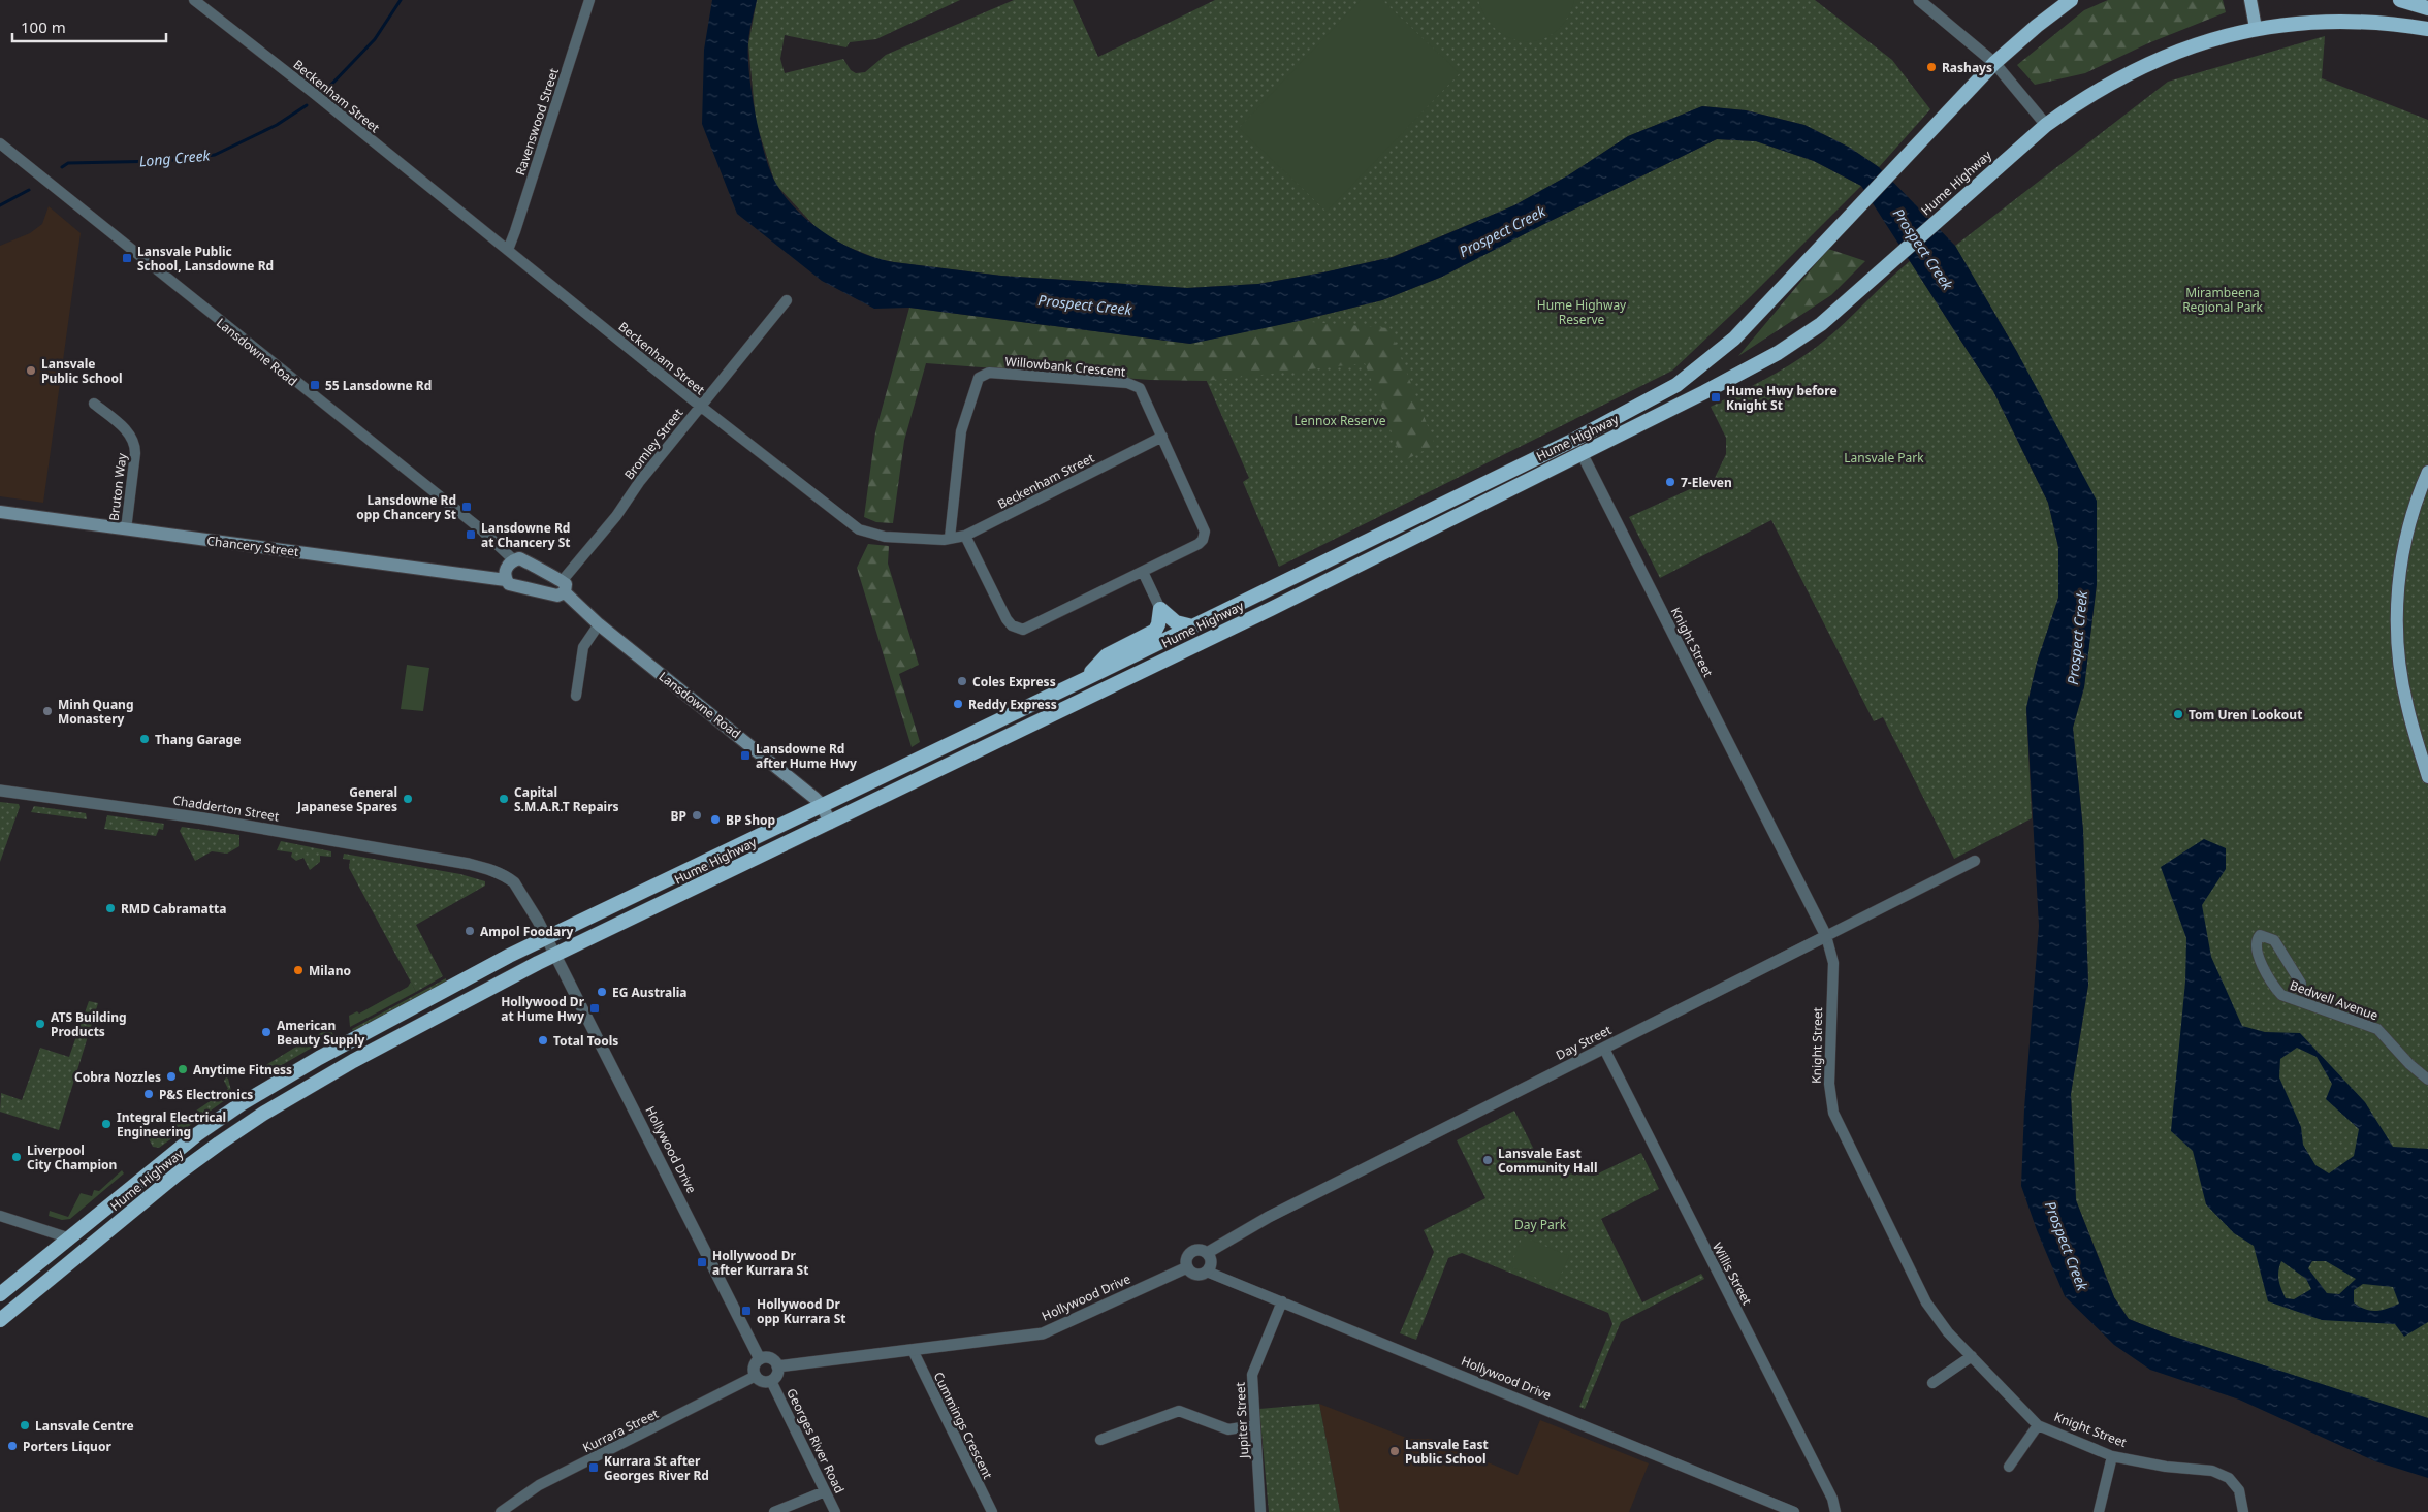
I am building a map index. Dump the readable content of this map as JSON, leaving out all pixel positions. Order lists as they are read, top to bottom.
{
  "streets": {
    "highway": ["Hume Highway"],
    "main road": ["Lansdowne Road", "Chancery Street"],
    "street": [
      "Beckenham Street",
      "Ravenswood Street",
      "Willowbank Crescent",
      "Bromley Street",
      "Bruton Way",
      "Knight Street",
      "Chadderton Street",
      "Bedwell Avenue",
      "Day Street",
      "Hollywood Drive",
      "Willis Street",
      "Jupiter Street",
      "Cummings Crescent",
      "Kurrara Street",
      "Georges River Road"
    ]
  },
  "crossings": [
    ["Beckenham Street", "Ravenswood Street"],
    ["Beckenham Street", "Willowbank Crescent"],
    ["Beckenham Street", "Bromley Street"],
    ["Hume Highway", "Lansdowne Road"],
    ["Hume Highway", "Knight Street"],
    ["Hume Highway", "Chadderton Street"],
    ["Hume Highway", "Hollywood Drive"],
    ["Lansdowne Road", "Bromley Street"],
    ["Lansdowne Road", "Chancery Street"],
    ["Bromley Street", "Chancery Street"],
    ["Bruton Way", "Chancery Street"],
    ["Knight Street", "Day Street"],
    ["Chadderton Street", "Hollywood Drive"],
    ["Day Street", "Hollywood Drive"],
    ["Day Street", "Willis Street"],
    ["Hollywood Drive", "Jupiter Street"],
    ["Hollywood Drive", "Cummings Crescent"],
    ["Hollywood Drive", "Kurrara Street"],
    ["Hollywood Drive", "Georges River Road"],
    ["Kurrara Street", "Georges River Road"]
  ],
  "water": ["Long Creek", "Prospect Creek"],
  "parks": [
    "Mirambeena Regional Park",
    "Hume Highway Reserve",
    "Lennox Reserve",
    "Lansvale Park",
    "Day Park"
  ],
  "places": {
    "other": [
      "Rashays",
      "Lansvale Public School",
      "7-Eleven",
      "Coles Express",
      "Reddy Express",
      "Minh Quang Monastery",
      "Tom Uren Lookout",
      "Thang Garage",
      "General Japanese Spares",
      "Capital S.M.A.R.T Repairs",
      "BP",
      "BP Shop",
      "RMD Cabramatta",
      "Ampol Foodary",
      "Milano",
      "EG Australia",
      "ATS Building Products",
      "American Beauty Supply",
      "Total Tools",
      "Anytime Fitness",
      "Cobra Nozzles",
      "P&S Electronics",
      "Integral Electrical Engineering",
      "Liverpool City Champion",
      "Lansvale East Community Hall",
      "Lansvale Centre",
      "Porters Liquor",
      "Lansvale East Public School"
    ],
    "transit": [
      "Lansvale Public School, Lansdowne Rd",
      "55 Lansdowne Rd",
      "Hume Hwy before Knight St",
      "Lansdowne Rd opp Chancery St",
      "Lansdowne Rd at Chancery St",
      "Lansdowne Rd after Hume Hwy",
      "Hollywood Dr at Hume Hwy",
      "Hollywood Dr after Kurrara St",
      "Hollywood Dr opp Kurrara St",
      "Kurrara St after Georges River Rd"
    ]
  },
  "scale_bar": "100 m"
}
